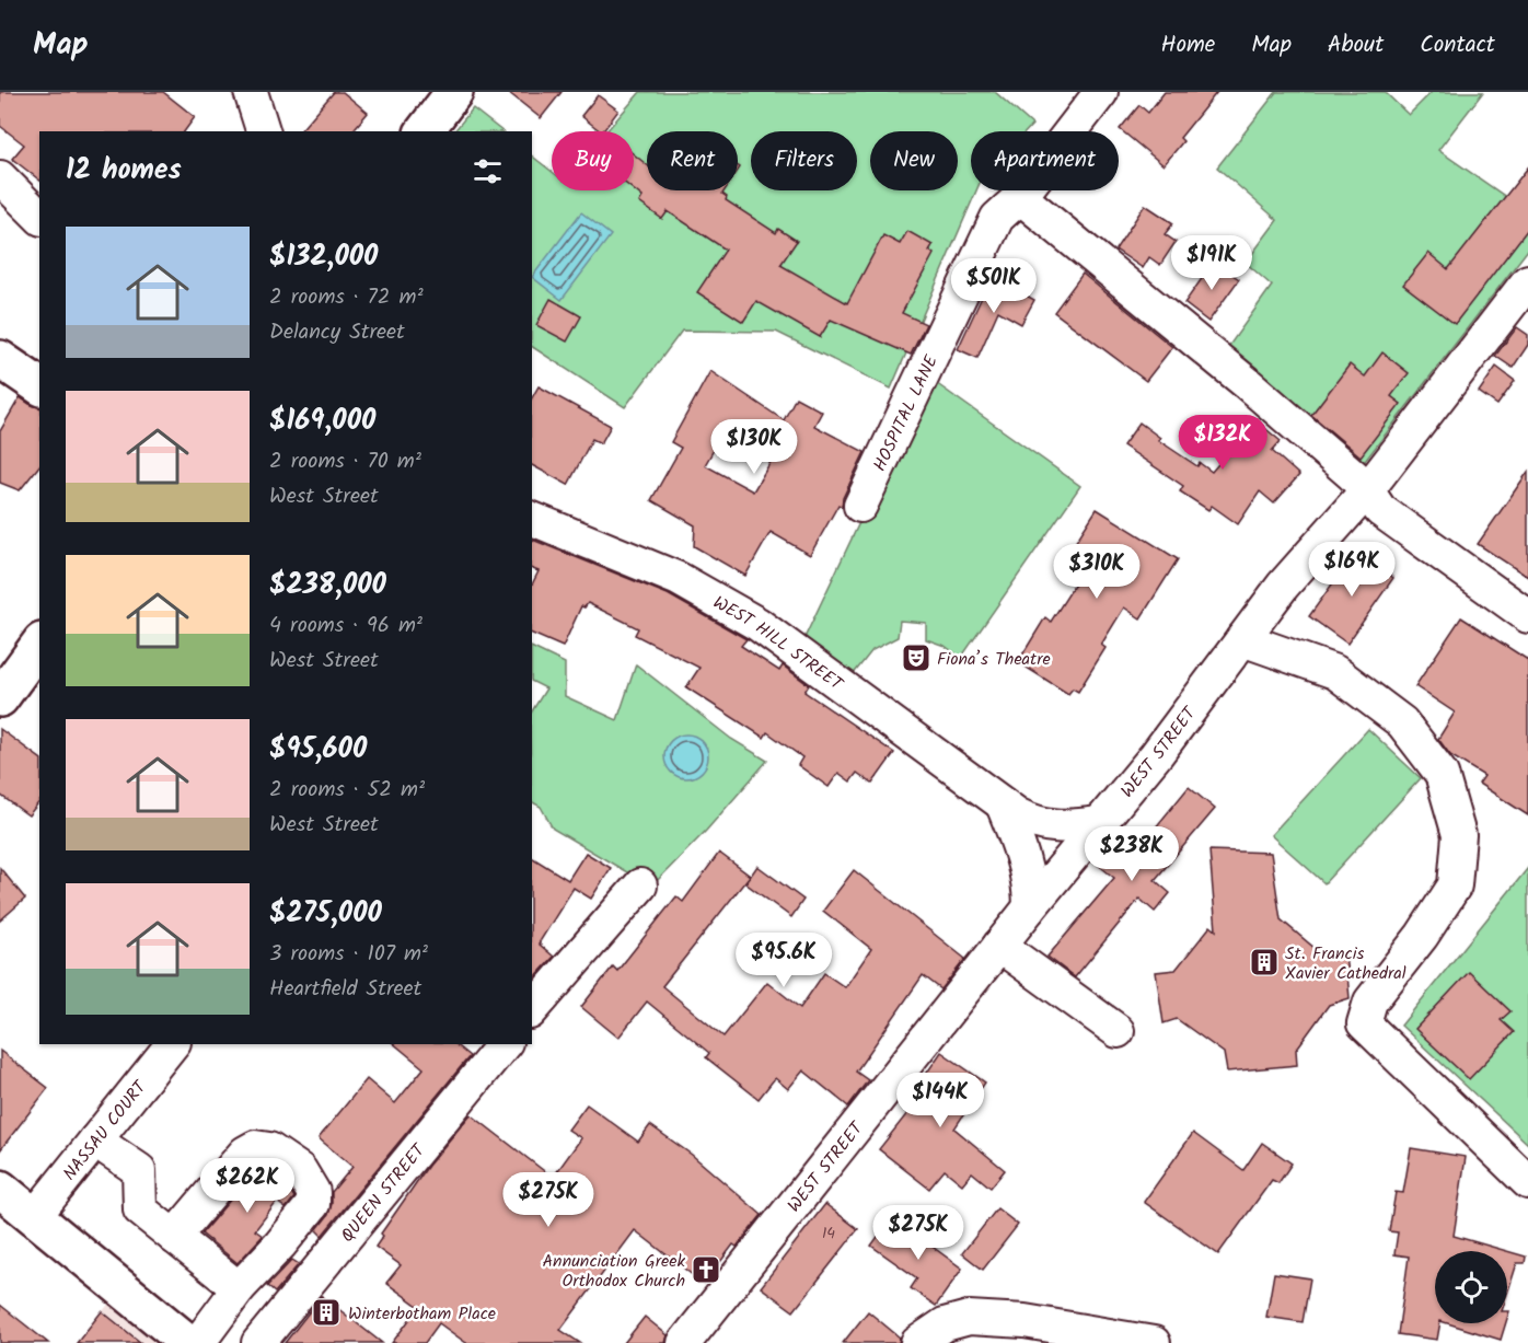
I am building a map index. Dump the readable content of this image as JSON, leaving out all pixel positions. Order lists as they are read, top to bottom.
{
  "streets": {
    "street": [
      "HOSPITAL LANE",
      "WEST HILL STREET",
      "WEST STREET",
      "NASSAU COURT",
      "QUEEN STREET"
    ]
  },
  "crossings": [
    ["WEST HILL STREET", "WEST STREET"]
  ],
  "places": {
    "theatre": ["Fiona’s Theatre"],
    "building": ["St. Francis Xavier Cathedral", "Winterbotham Place"],
    "church": ["Annunciation Greek Orthodox Church"]
  },
  "house_numbers": ["14"],
  "page": {
    "header": "Map",
    "nav": [
      "Home",
      "Map",
      "About",
      "Contact"
    ],
    "chip": [
      "Buy",
      "Rent",
      "Filters",
      "New",
      "Apartment"
    ],
    "heading": "12 homes",
    "list": [
      {
        "name": "$132,000",
        "note": "2 rooms · 72 m² · Delancy Street"
      },
      {
        "name": "$169,000",
        "note": "2 rooms · 70 m² · West Street"
      },
      {
        "name": "$238,000",
        "note": "4 rooms · 96 m² · West Street"
      },
      {
        "name": "$95,600",
        "note": "2 rooms · 52 m² · West Street"
      },
      {
        "name": "$275,000",
        "note": "3 rooms · 107 m² · Heartfield Street"
      }
    ],
    "price": [
      "$191K",
      "$501K",
      "$132K",
      "$130K",
      "$169K",
      "$310K",
      "$238K",
      "$95.6K",
      "$144K",
      "$262K",
      "$275K",
      "$275K"
    ]
  }
}
